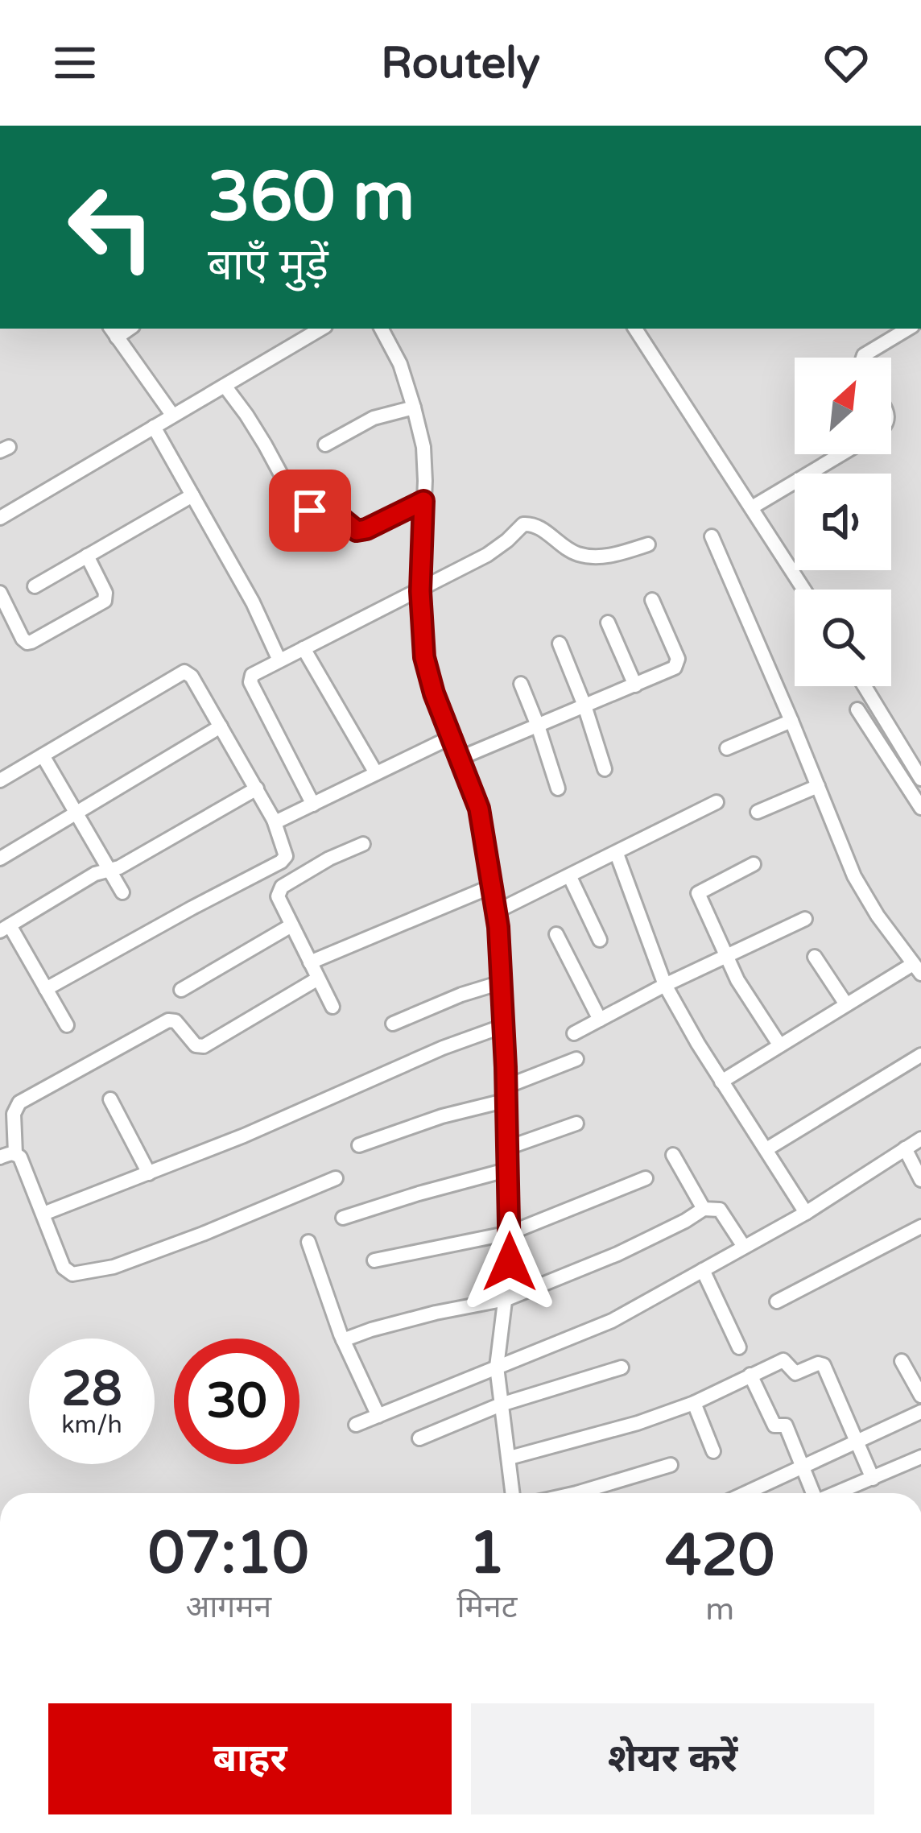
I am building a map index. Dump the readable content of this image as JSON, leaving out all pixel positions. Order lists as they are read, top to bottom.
{
  "north": "top right",
  "page": {
    "header": "Routely",
    "turn": ["360 m", "बाएँ मुड़ें"],
    "speed": "28 km/h",
    "limit": "30",
    "eta": [
      "07:10",
      "आगमन",
      "1",
      "मिनट",
      "420",
      "m"
    ],
    "buttons": ["बाहर", "शेयर करें"]
  }
}
